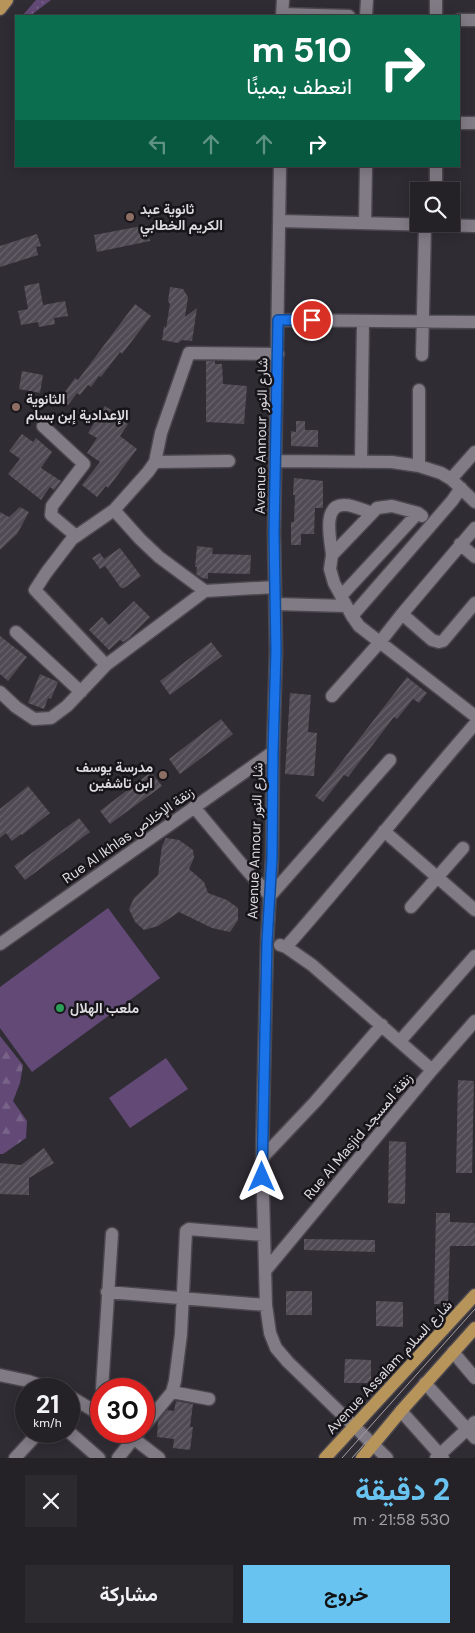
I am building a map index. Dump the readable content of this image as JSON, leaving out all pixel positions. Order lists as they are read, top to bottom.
{
  "streets": {
    "main road": ["Avenue Assalam شارع السلام"],
    "street": ["Avenue Annour شارع النور", "Rue Al Ikhlas زنقة الإخلاص", "Rue Al Masjid زنقة المسجد"]
  },
  "crossings": [
    ["Avenue Annour شارع النور", "Rue Al Ikhlas زنقة الإخلاص"],
    ["Avenue Annour شارع النور", "Rue Al Masjid زنقة المسجد"],
    ["Avenue Annour شارع النور", "Avenue Assalam شارع السلام"]
  ],
  "places": [
    "ثانوية عبد الكريم الخطابي",
    "الثانوية الإعدادية إبن بسام",
    "مدرسة يوسف ابن تاشفين",
    "ملعب الهلال"
  ],
  "page": {
    "turn": ["510 m", "انعطف يمينًا"],
    "speed": "21 km/h",
    "limit": "30",
    "heading": ["2 دقيقة", "530 m · 21:58"],
    "buttons": ["خروج", "مشاركة"]
  }
}
